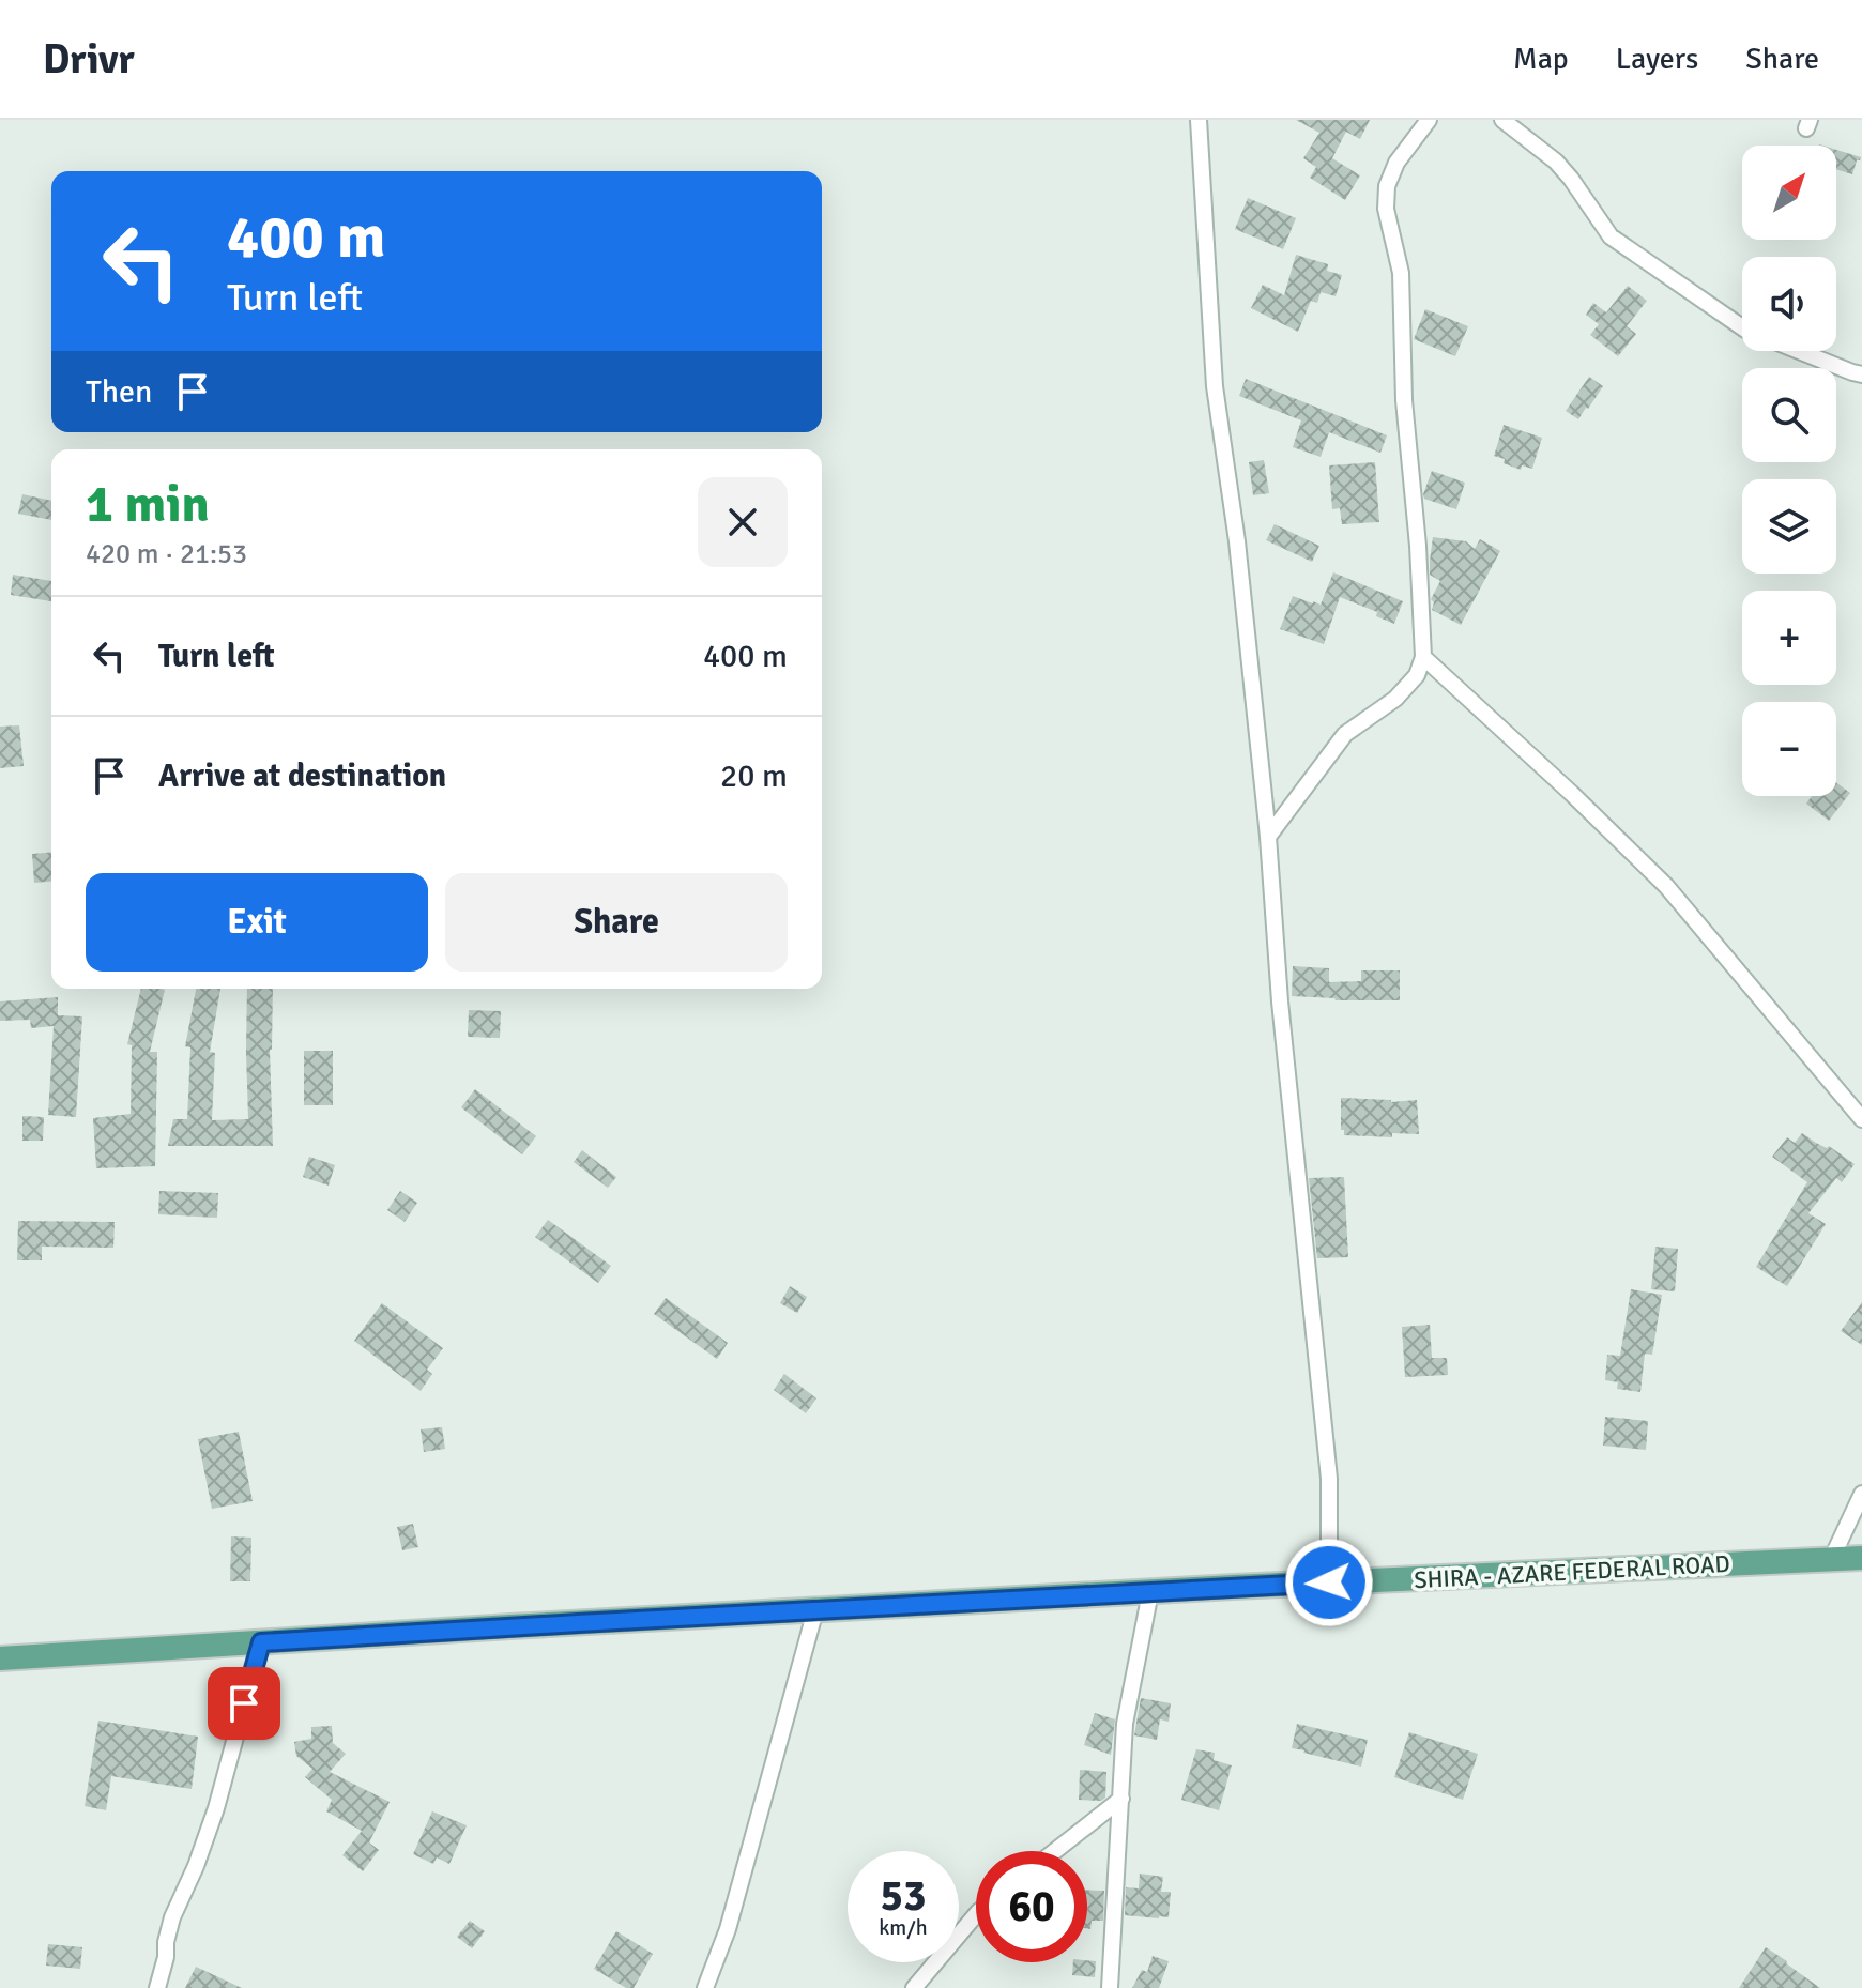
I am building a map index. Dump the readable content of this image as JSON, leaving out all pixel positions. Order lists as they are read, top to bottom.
{
  "streets": {
    "main road": ["SHIRA - AZARE FEDERAL ROAD"]
  },
  "north": "top right",
  "page": {
    "header": "Drivr",
    "nav": ["Map", "Layers", "Share"],
    "map_buttons": ["+", "−"],
    "turn": ["400 m", "Turn left"],
    "then": "Then",
    "heading": ["1 min", "420 m · 21:53"],
    "list": [
      {
        "name": "Turn left",
        "value": "400 m"
      },
      {
        "name": "Arrive at destination",
        "value": "20 m"
      }
    ],
    "buttons": ["Exit", "Share"],
    "speed": "53 km/h",
    "limit": "60"
  }
}
